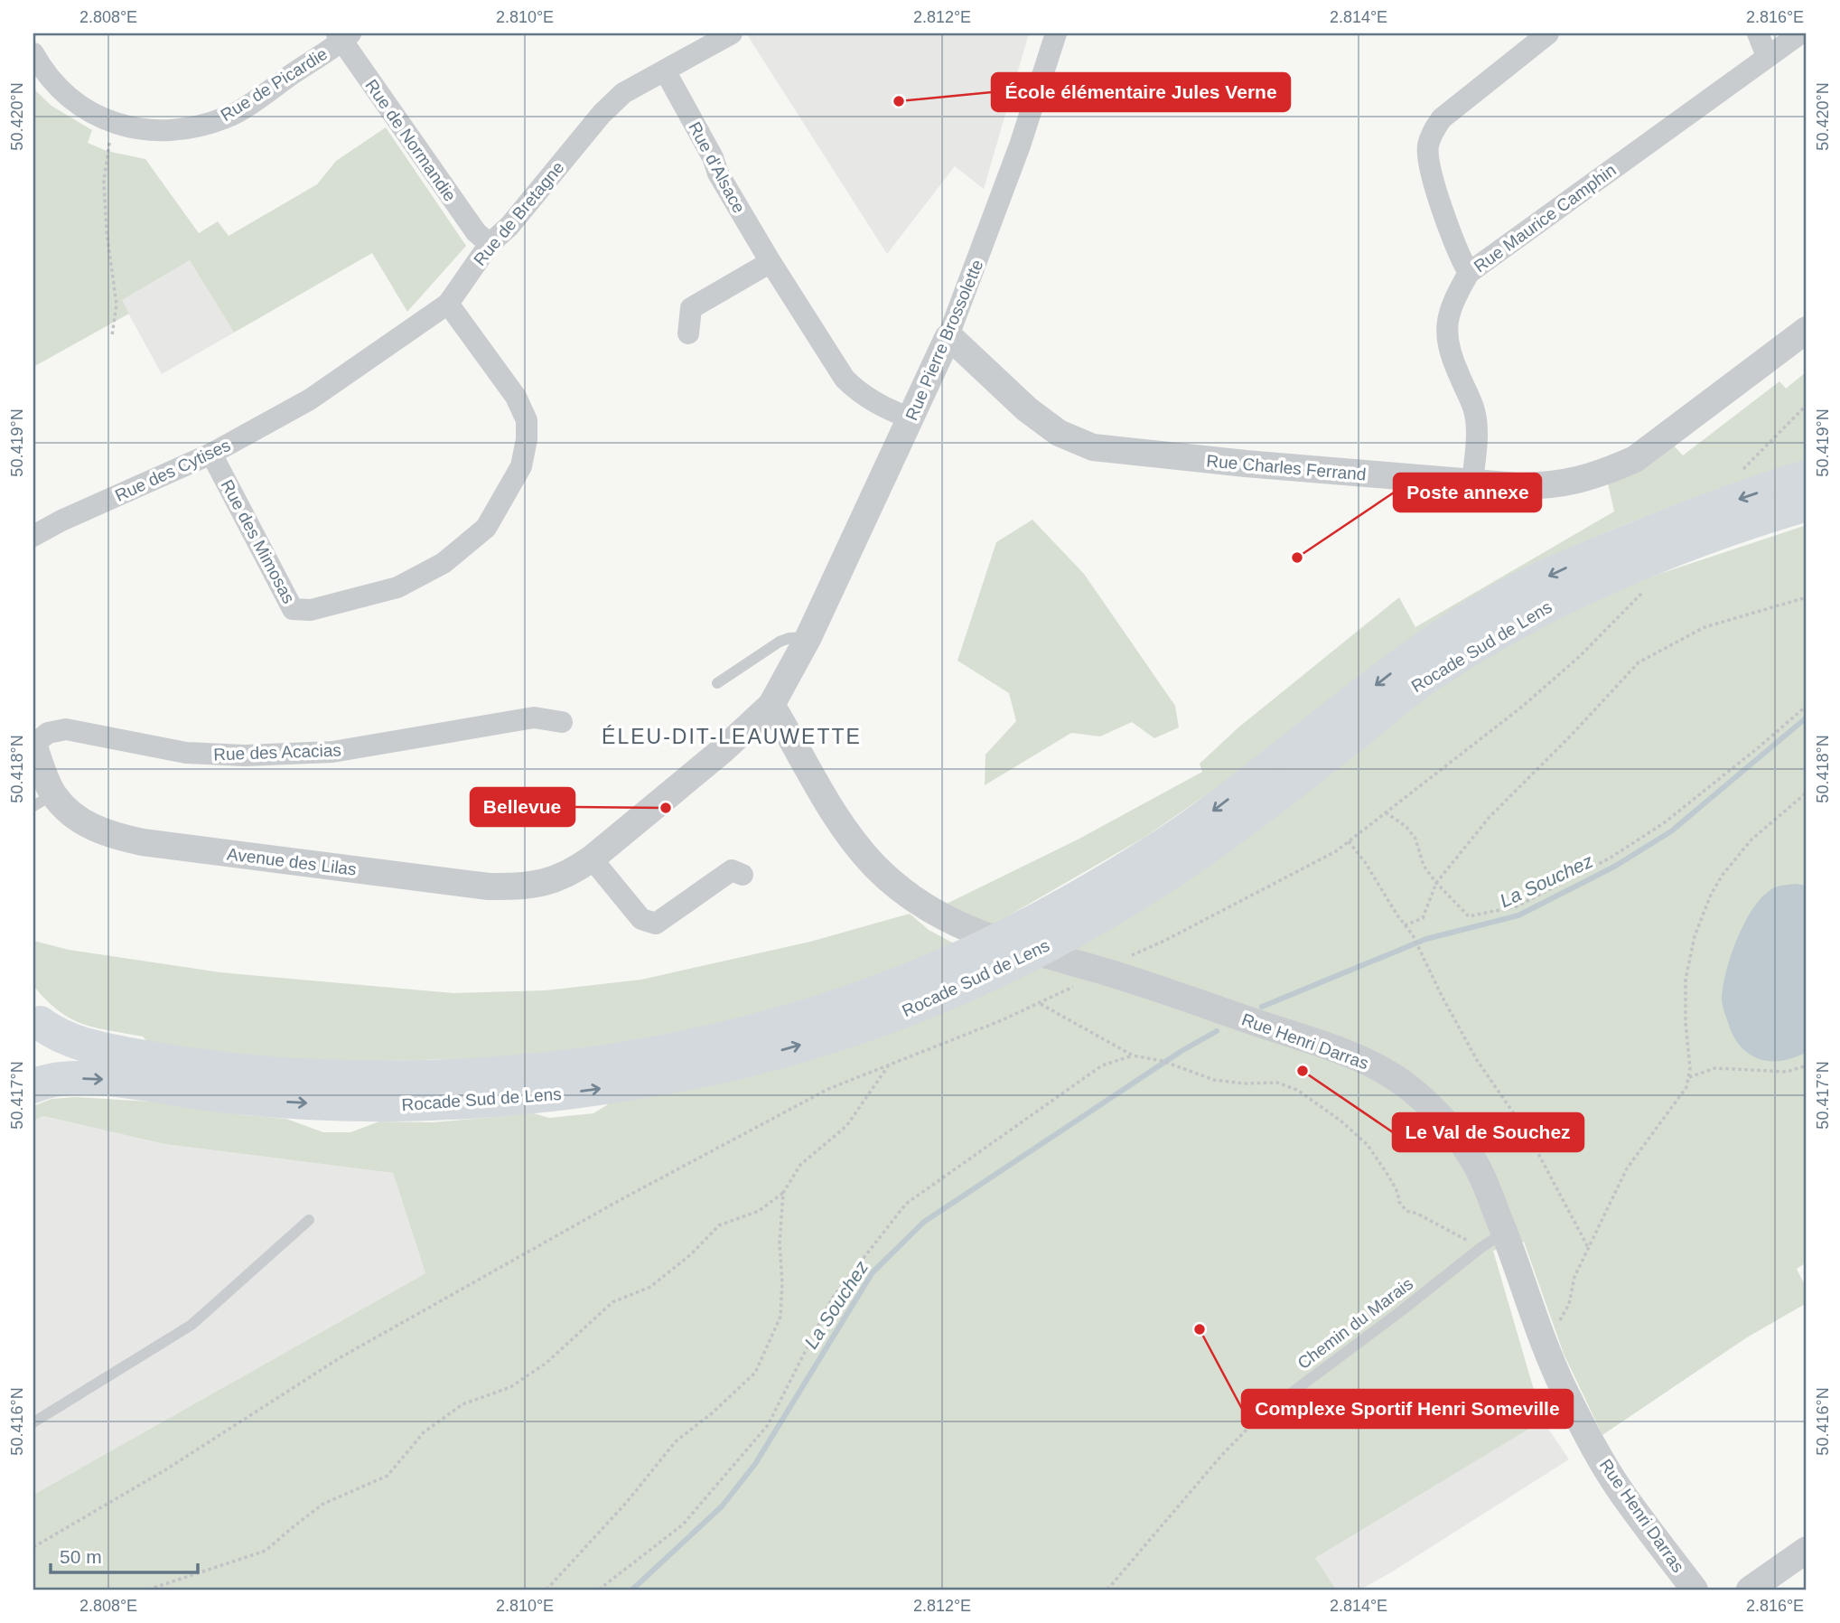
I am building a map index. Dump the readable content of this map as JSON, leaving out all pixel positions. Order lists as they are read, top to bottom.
{
  "streets": {
    "highway": ["Rocade Sud de Lens"],
    "street": [
      "Rue de Picardie",
      "Rue de Normandie",
      "Rue d'Alsace",
      "Rue de Bretagne",
      "Rue Maurice Camphin",
      "Rue Pierre Brossolette",
      "Rue Charles Ferrand",
      "Rue des Cytises",
      "Rue des Mimosas",
      "Rue des Acacias",
      "Avenue des Lilas",
      "Rue Henri Darras"
    ],
    "lane": ["Chemin du Marais"]
  },
  "crossings": [
    ["Rue de Picardie", "Rue de Normandie"],
    ["Rue de Normandie", "Rue de Bretagne"],
    ["Rue d'Alsace", "Rue de Bretagne"],
    ["Rue d'Alsace", "Rue Pierre Brossolette"],
    ["Rue de Bretagne", "Rue des Cytises"],
    ["Rue de Bretagne", "Rue des Mimosas"],
    ["Rue Maurice Camphin", "Rue Charles Ferrand"],
    ["Rue Pierre Brossolette", "Rue Charles Ferrand"],
    ["Rue Pierre Brossolette", "Avenue des Lilas"],
    ["Rue Pierre Brossolette", "Rue Henri Darras"],
    ["Rue des Cytises", "Rue des Mimosas"],
    ["Rue des Acacias", "Avenue des Lilas"],
    ["Rue Henri Darras", "Chemin du Marais"]
  ],
  "districts": ["ÉLEU-DIT-LEAUWETTE"],
  "water": ["La Souchez"],
  "places": [
    "École élémentaire Jules Verne",
    "Poste annexe",
    "Bellevue",
    "Le Val de Souchez",
    "Complexe Sportif Henri Someville"
  ],
  "scale_bar": "50 m",
  "coordinates": [
    "2.808°E",
    "2.810°E",
    "2.812°E",
    "2.814°E",
    "2.816°E",
    "50.420°N",
    "50.419°N",
    "50.418°N",
    "50.417°N",
    "50.416°N"
  ]
}
